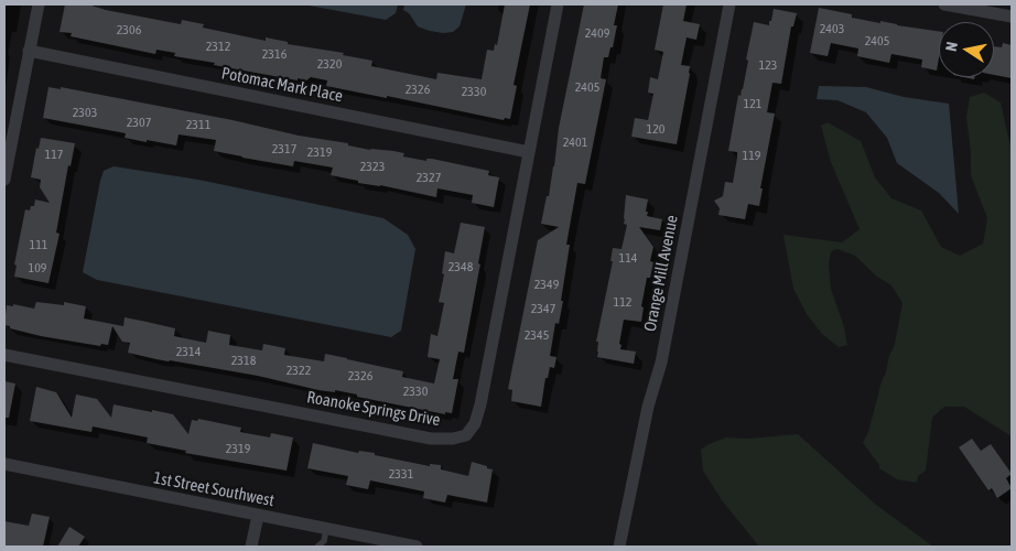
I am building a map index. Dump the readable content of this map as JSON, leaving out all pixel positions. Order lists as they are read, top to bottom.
{
  "streets": {
    "street": [
      "Potomac Mark Place",
      "Orange Mill Avenue",
      "Roanoke Springs Drive",
      "1st Street Southwest"
    ]
  },
  "crossings": [
    ["Potomac Mark Place", "Roanoke Springs Drive"]
  ],
  "house_numbers": [
    "2403",
    "2306",
    "2409",
    "2405",
    "2312",
    "2316",
    "2320",
    "123",
    "2405",
    "2326",
    "2330",
    "121",
    "2303",
    "2307",
    "2311",
    "120",
    "2401",
    "2317",
    "2319",
    "117",
    "119",
    "2323",
    "2327",
    "111",
    "114",
    "2348",
    "109",
    "2349",
    "112",
    "2347",
    "2345",
    "2314",
    "2318",
    "2322",
    "2326",
    "2330",
    "2319",
    "2331"
  ],
  "north": "left"
}
